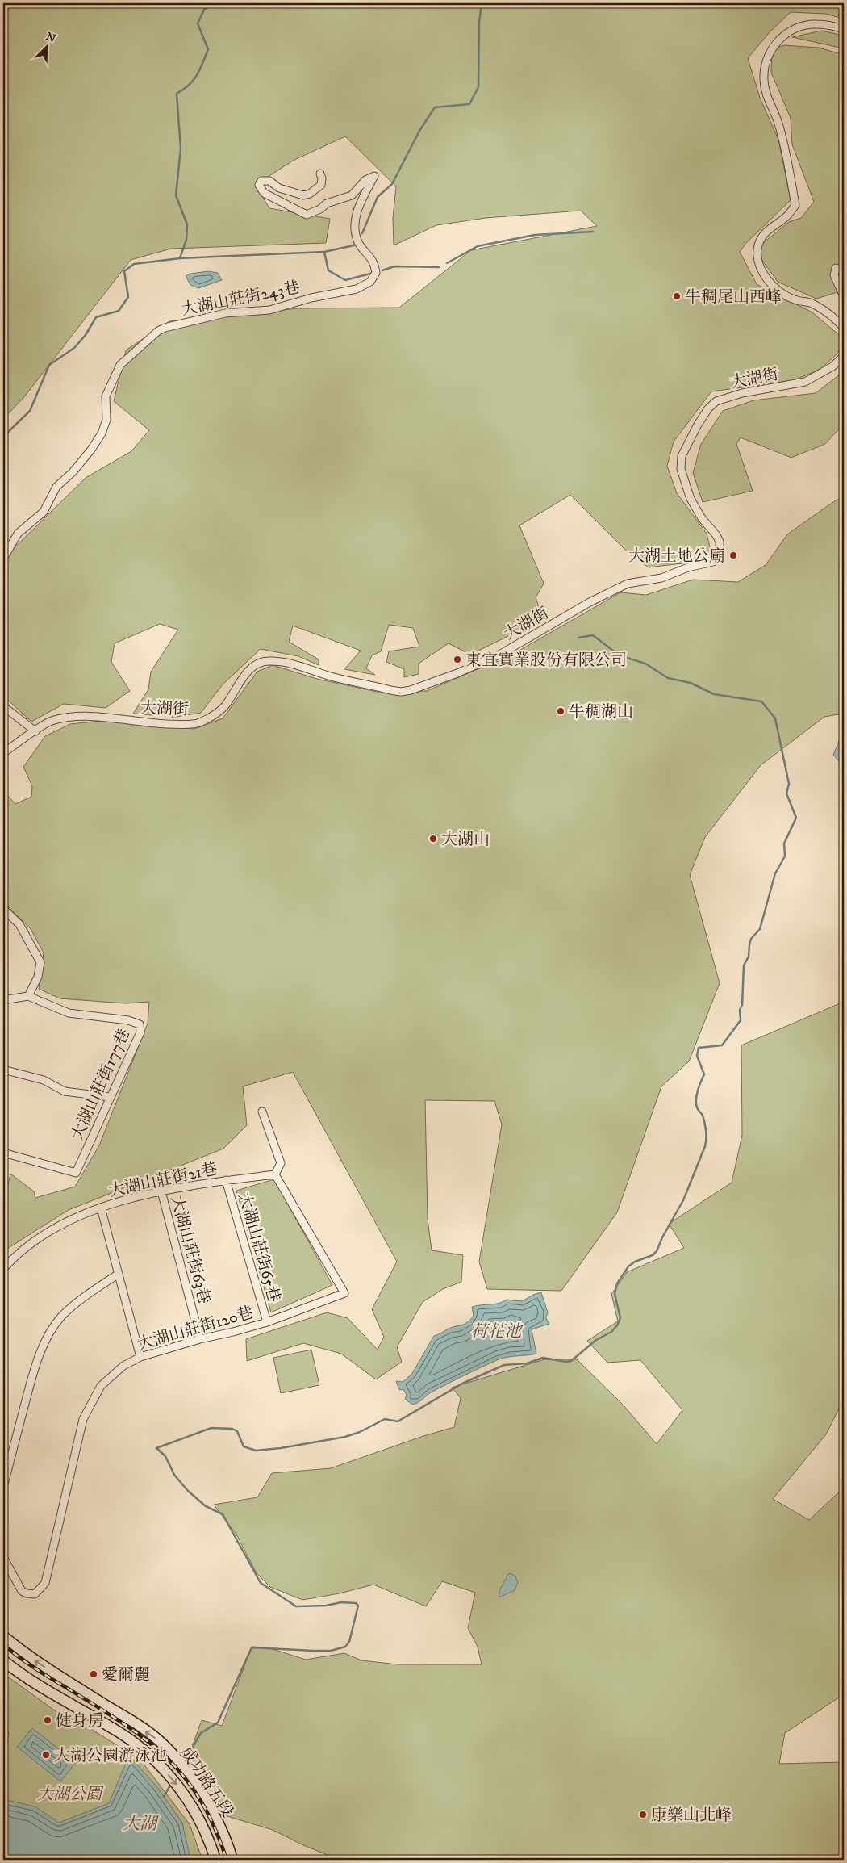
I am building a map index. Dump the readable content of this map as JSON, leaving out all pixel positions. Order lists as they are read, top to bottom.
{
  "streets": {
    "main road": ["成功路五段"],
    "street": [
      "大湖山莊街243巷",
      "大湖街",
      "大湖山莊街177巷",
      "大湖山莊街21巷",
      "大湖山莊街65巷",
      "大湖山莊街63巷",
      "大湖山莊街120巷"
    ]
  },
  "crossings": [
    ["大湖山莊街21巷", "大湖山莊街65巷"],
    ["大湖山莊街21巷", "大湖山莊街63巷"],
    ["大湖山莊街21巷", "大湖山莊街120巷"],
    ["大湖山莊街65巷", "大湖山莊街120巷"],
    ["大湖山莊街63巷", "大湖山莊街120巷"]
  ],
  "water": ["荷花池", "大湖"],
  "parks": ["大湖公園"],
  "places": [
    "牛稠尾山西峰",
    "大湖土地公廟",
    "東宜實業股份有限公司",
    "牛稠湖山",
    "大湖山",
    "愛爾麗",
    "健身房",
    "大湖公園游泳池",
    "康樂山北峰"
  ],
  "north": "top right"
}
